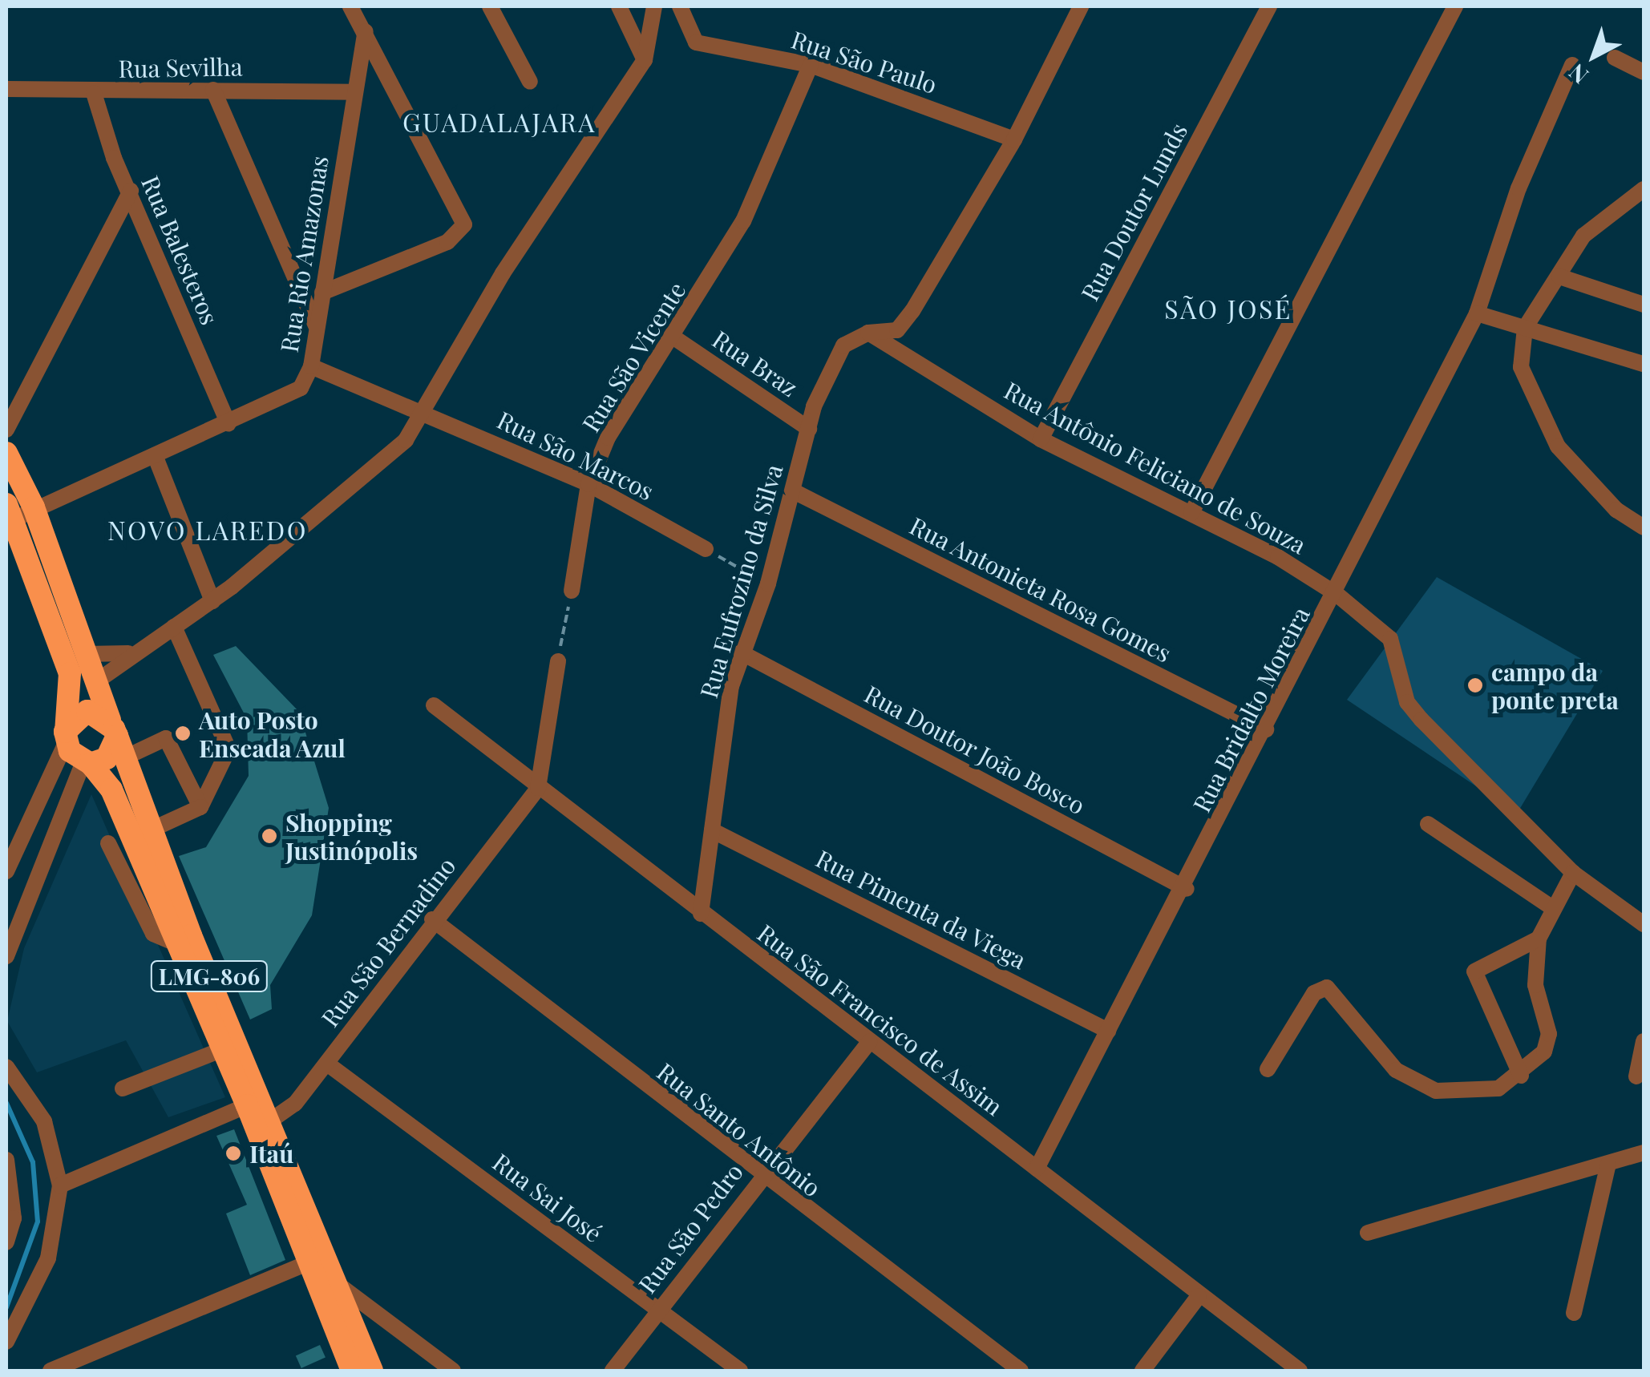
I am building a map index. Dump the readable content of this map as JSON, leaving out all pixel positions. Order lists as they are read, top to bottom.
{
  "streets": {
    "highway": ["LMG-806"],
    "street": [
      "Rua São Paulo",
      "Rua Sevilha",
      "Rua Doutor Lunds",
      "Rua Balesteros",
      "Rua Rio Amazonas",
      "Rua São Vicente",
      "Rua Braz",
      "Rua São Marcos",
      "Rua Antônio Feliciano de Souza",
      "Rua Eufrozino da Silva",
      "Rua Antonieta Rosa Gomes",
      "Rua Bridalto Moreira",
      "Rua Doutor João Bosco",
      "Rua Pimenta da Viega",
      "Rua São Bernadino",
      "Rua São Francisco de Assim",
      "Rua Santo Antônio",
      "Rua Sai José",
      "Rua São Pedro"
    ]
  },
  "crossings": [
    ["Rua São Paulo", "Rua São Vicente"],
    ["Rua Sevilha", "Rua Balesteros"],
    ["Rua Sevilha", "Rua Rio Amazonas"],
    ["Rua Doutor Lunds", "Rua Antônio Feliciano de Souza"],
    ["Rua Balesteros", "Rua Rio Amazonas"],
    ["Rua Rio Amazonas", "Rua São Marcos"],
    ["Rua Rio Amazonas", "LMG-806"],
    ["Rua São Vicente", "Rua Braz"],
    ["Rua São Vicente", "Rua São Marcos"],
    ["Rua Braz", "Rua Eufrozino da Silva"],
    ["Rua Antônio Feliciano de Souza", "Rua Eufrozino da Silva"],
    ["Rua Antônio Feliciano de Souza", "Rua Bridalto Moreira"],
    ["Rua Eufrozino da Silva", "Rua Antonieta Rosa Gomes"],
    ["Rua Eufrozino da Silva", "Rua Doutor João Bosco"],
    ["Rua Eufrozino da Silva", "Rua Pimenta da Viega"],
    ["Rua Eufrozino da Silva", "Rua São Francisco de Assim"],
    ["Rua Antonieta Rosa Gomes", "Rua Bridalto Moreira"],
    ["Rua Bridalto Moreira", "Rua Doutor João Bosco"],
    ["Rua Bridalto Moreira", "Rua Pimenta da Viega"],
    ["Rua Bridalto Moreira", "Rua São Francisco de Assim"],
    ["Rua São Bernadino", "LMG-806"],
    ["Rua São Bernadino", "Rua São Francisco de Assim"],
    ["Rua São Bernadino", "Rua Santo Antônio"],
    ["Rua São Bernadino", "Rua Sai José"],
    ["Rua São Francisco de Assim", "Rua São Pedro"],
    ["Rua Santo Antônio", "Rua São Pedro"],
    ["Rua Sai José", "Rua São Pedro"]
  ],
  "districts": ["GUADALAJARA", "SÃO JOSÉ", "NOVO LAREDO"],
  "places": [
    "campo da ponte preta",
    "Auto Posto Enseada Azul",
    "Shopping Justinópolis",
    "Itaú"
  ],
  "north": "bottom left"
}
